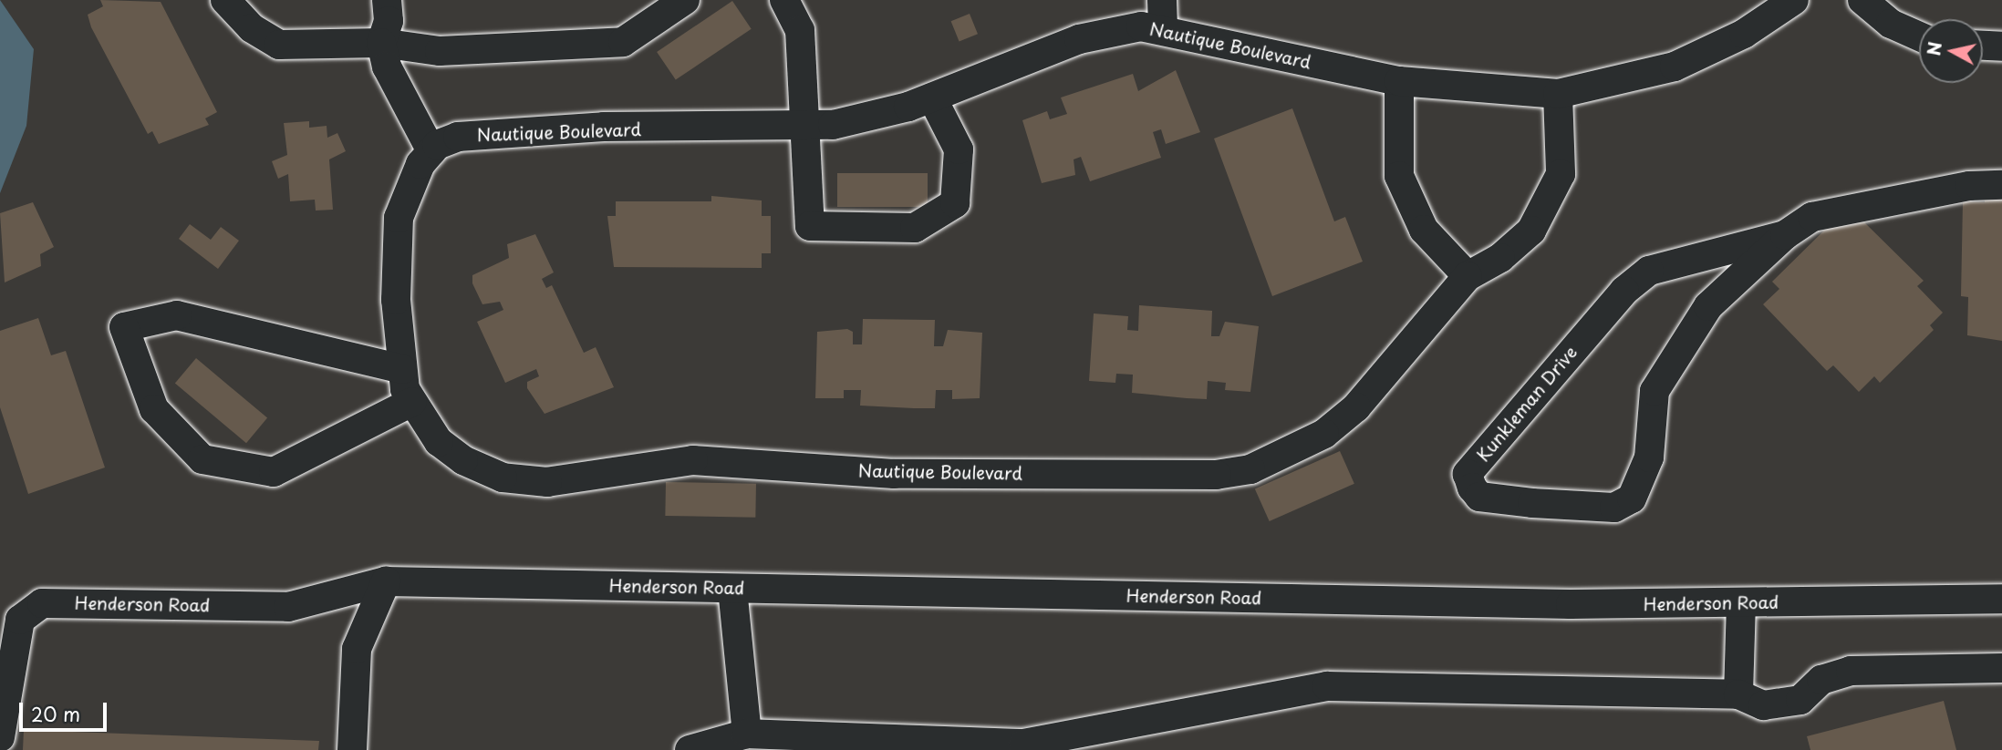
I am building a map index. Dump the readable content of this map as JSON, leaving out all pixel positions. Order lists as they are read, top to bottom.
{
  "streets": {
    "street": ["Nautique Boulevard", "Kunkleman Drive", "Henderson Road"]
  },
  "scale_bar": "20 m",
  "north": "left"
}
